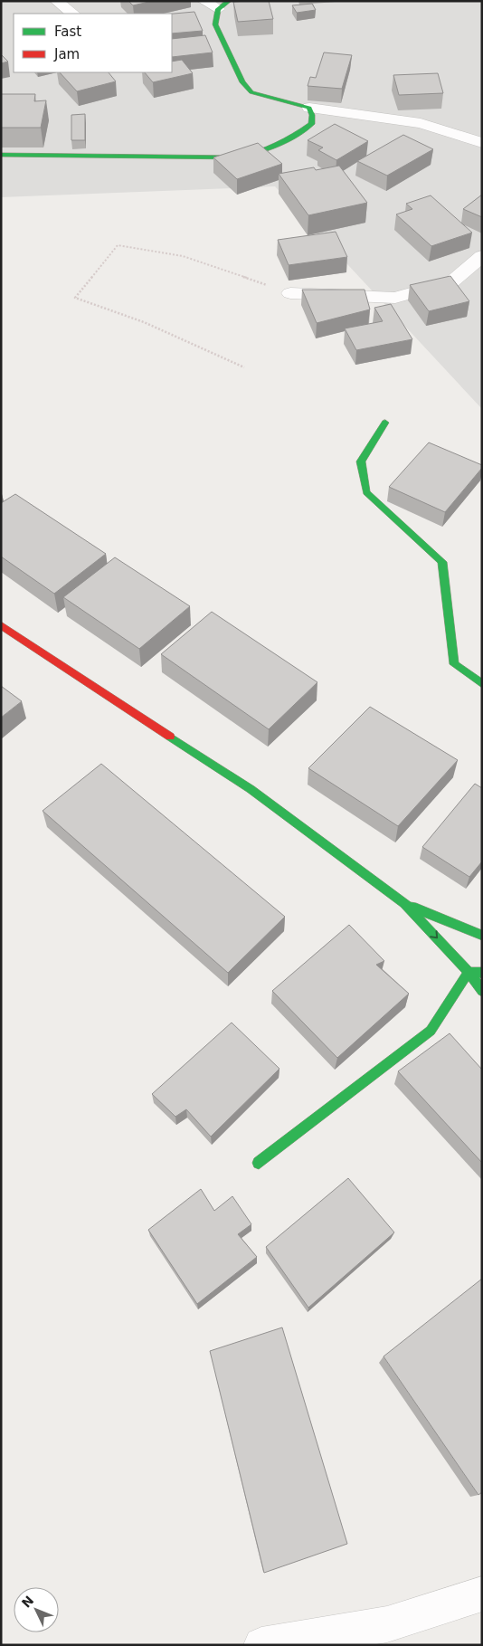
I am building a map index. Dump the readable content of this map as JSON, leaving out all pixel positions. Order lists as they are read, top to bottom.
{
  "legend": ["Fast", "Jam"],
  "north": "top left"
}
